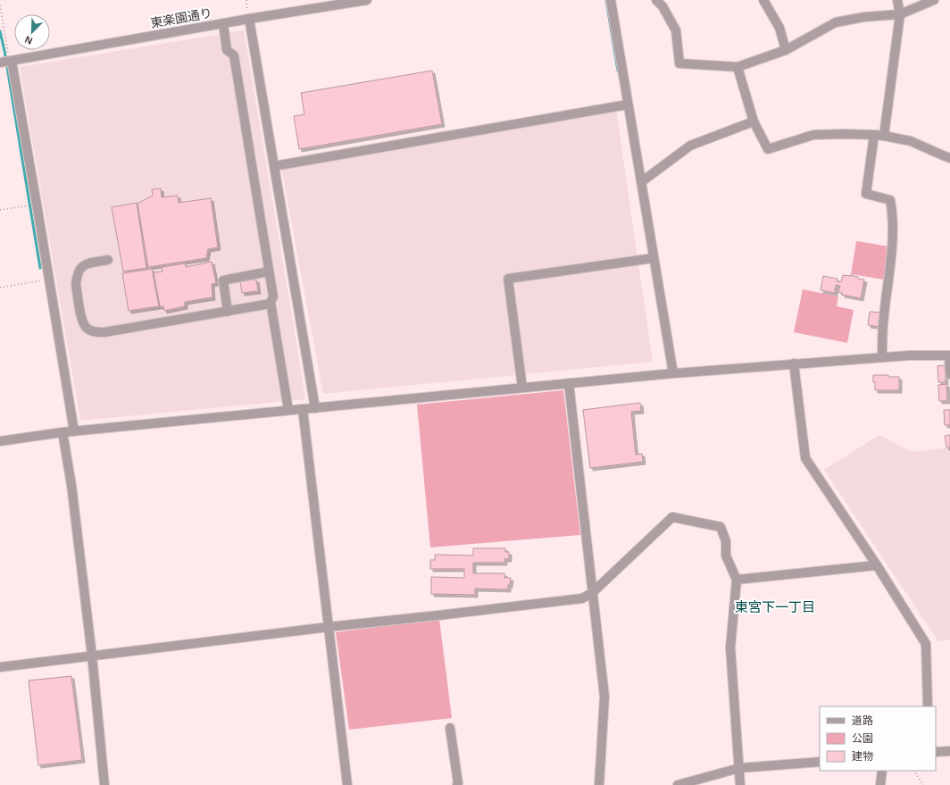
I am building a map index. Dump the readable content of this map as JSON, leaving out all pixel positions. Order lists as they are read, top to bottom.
{
  "streets": {
    "street": ["東楽園通り"]
  },
  "districts": ["東宮下一丁目"],
  "legend": ["道路", "公園", "建物"],
  "north": "bottom left"
}
